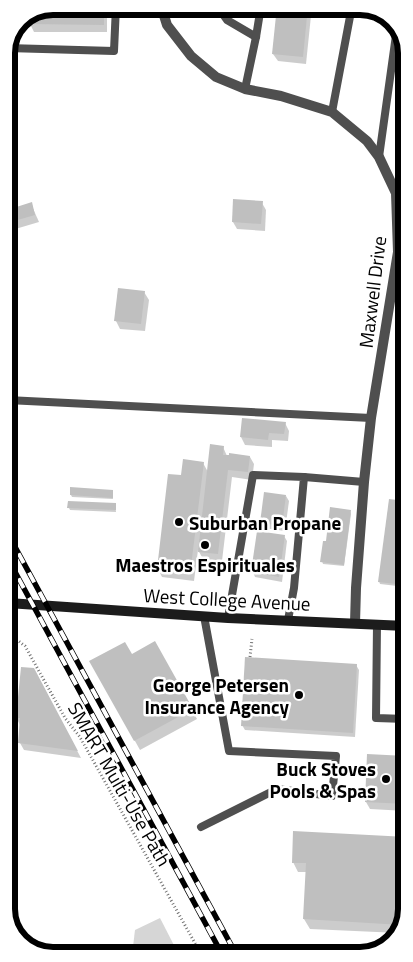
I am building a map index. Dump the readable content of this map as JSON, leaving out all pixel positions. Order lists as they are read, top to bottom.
{
  "streets": {
    "main road": ["West College Avenue"],
    "street": ["Maxwell Drive"],
    "path": ["SMART Multi-Use Path"]
  },
  "crossings": [
    ["Maxwell Drive", "West College Avenue"]
  ],
  "places": [
    "Suburban Propane",
    "Maestros Espirituales",
    "George Petersen Insurance Agency",
    "Buck Stoves Pools & Spas"
  ]
}
